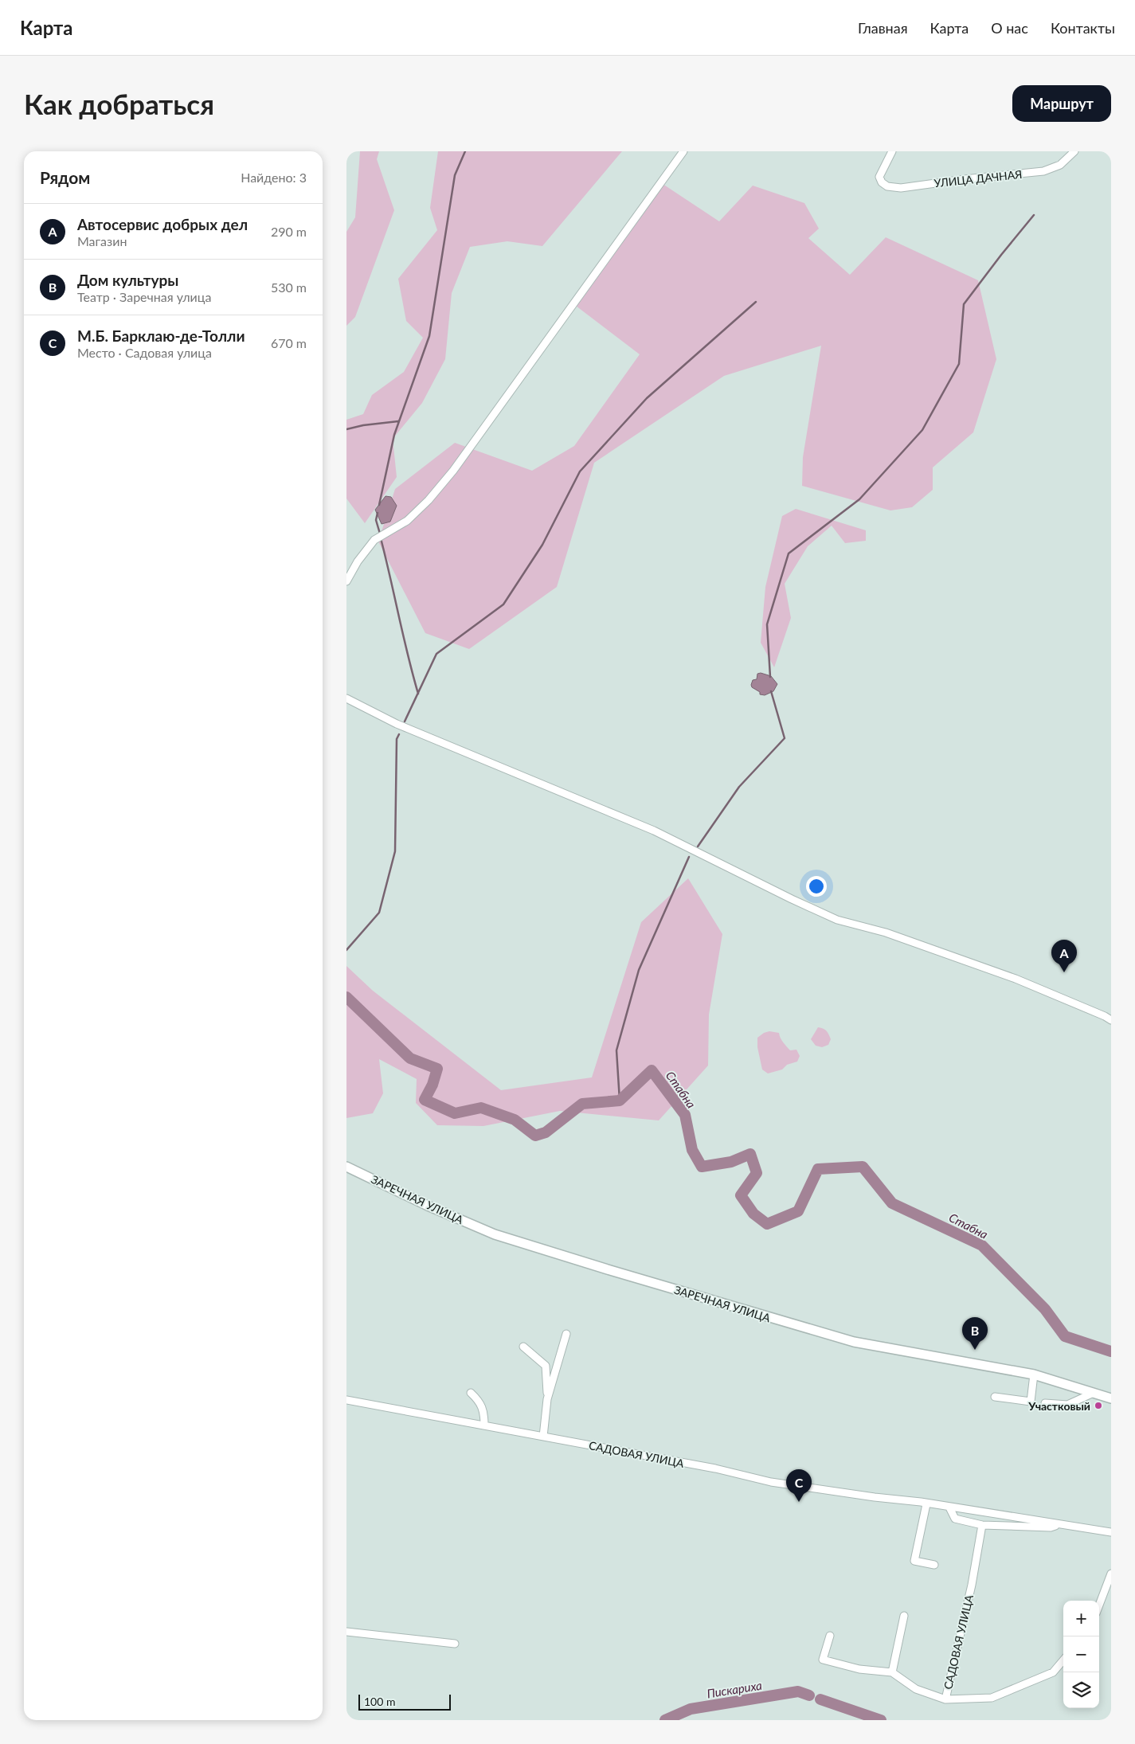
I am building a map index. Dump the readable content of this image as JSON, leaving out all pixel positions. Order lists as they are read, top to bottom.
{
  "streets": {
    "street": ["УЛИЦА ДАЧНАЯ", "ЗАРЕЧНАЯ УЛИЦА", "САДОВАЯ УЛИЦА"]
  },
  "water": ["Стабна", "Пискариха"],
  "places": ["Участковый"],
  "scale_bar": "100 m",
  "page": {
    "header": "Карта",
    "nav": [
      "Главная",
      "Карта",
      "О нас",
      "Контакты"
    ],
    "buttons": "Маршрут",
    "title": "Как добраться",
    "heading": ["Рядом", "Найдено: 3"],
    "list": [
      {
        "mark": "A",
        "name": "Автосервис добрых дел",
        "note": "Магазин",
        "value": "290 m"
      },
      {
        "mark": "B",
        "name": "Дом культуры",
        "note": "Театр · Заречная улица",
        "value": "530 m"
      },
      {
        "mark": "C",
        "name": "М.Б. Барклаю-де-Толли",
        "note": "Место · Садовая улица",
        "value": "670 m"
      }
    ],
    "pins": ["A", "B", "C"],
    "map_buttons": ["+", "−"],
    "scale": "100 m"
  }
}
